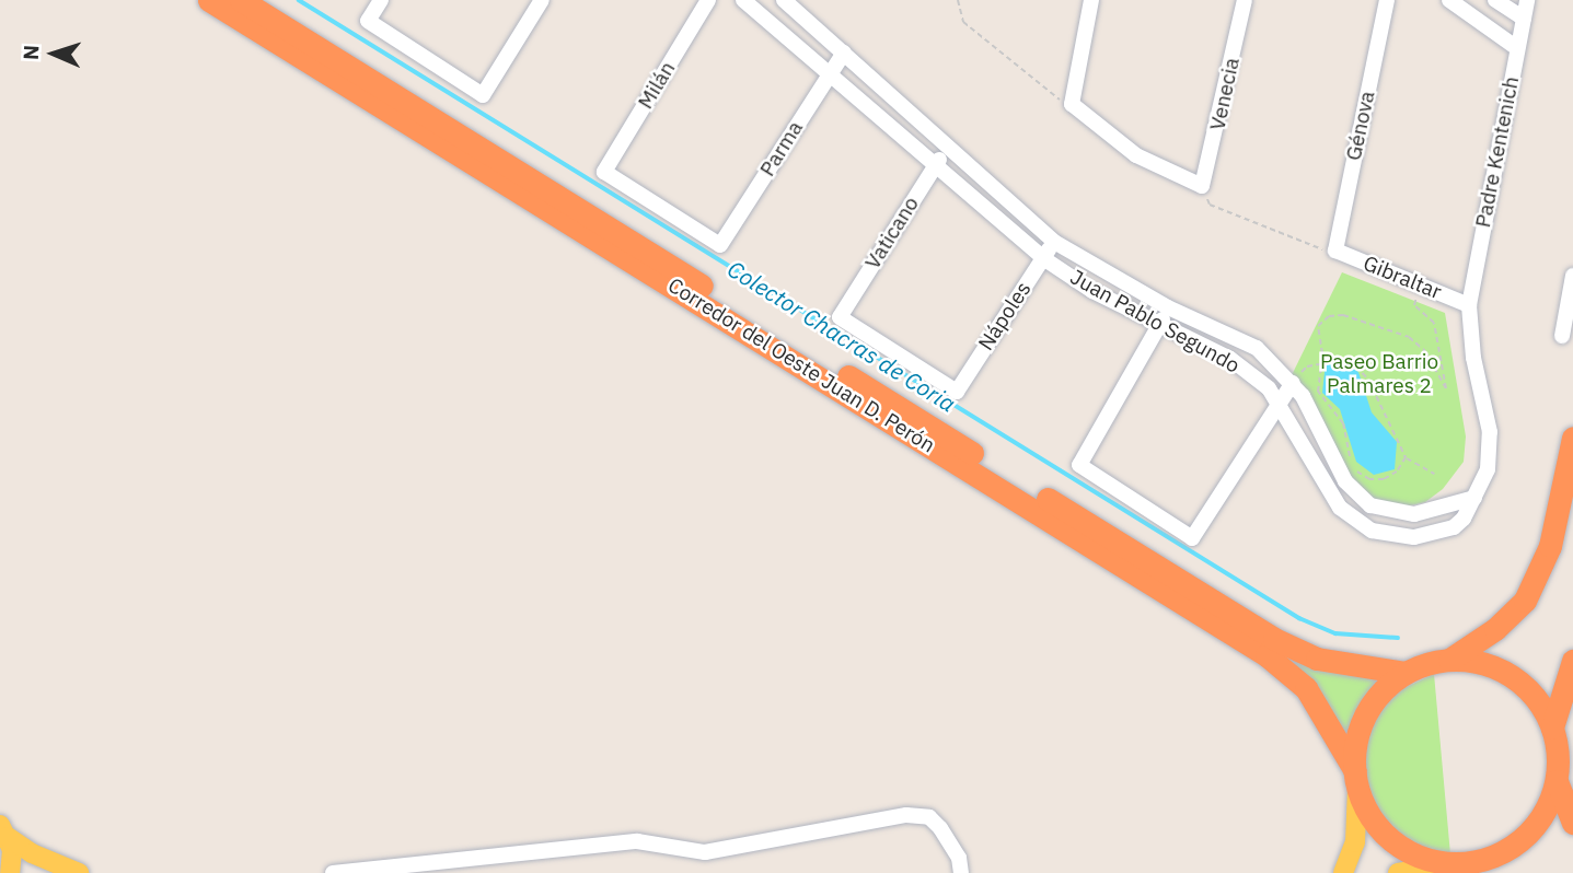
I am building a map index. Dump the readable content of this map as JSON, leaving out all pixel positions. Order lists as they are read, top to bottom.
{
  "streets": {
    "highway": ["Corredor del Oeste Juan D. Perón"],
    "street": [
      "Milán",
      "Venecia",
      "Génova",
      "Parma",
      "Padre Kentenich",
      "Vaticano",
      "Gibraltar",
      "Nápoles",
      "Juan Pablo Segundo"
    ]
  },
  "crossings": [
    ["Milán", "Parma"],
    ["Génova", "Gibraltar"],
    ["Parma", "Juan Pablo Segundo"],
    ["Padre Kentenich", "Gibraltar"],
    ["Padre Kentenich", "Juan Pablo Segundo"],
    ["Vaticano", "Nápoles"],
    ["Vaticano", "Juan Pablo Segundo"],
    ["Gibraltar", "Juan Pablo Segundo"],
    ["Nápoles", "Juan Pablo Segundo"]
  ],
  "water": ["Colector Chacras de Coria"],
  "parks": ["Paseo Barrio Palmares 2"],
  "north": "left"
}
